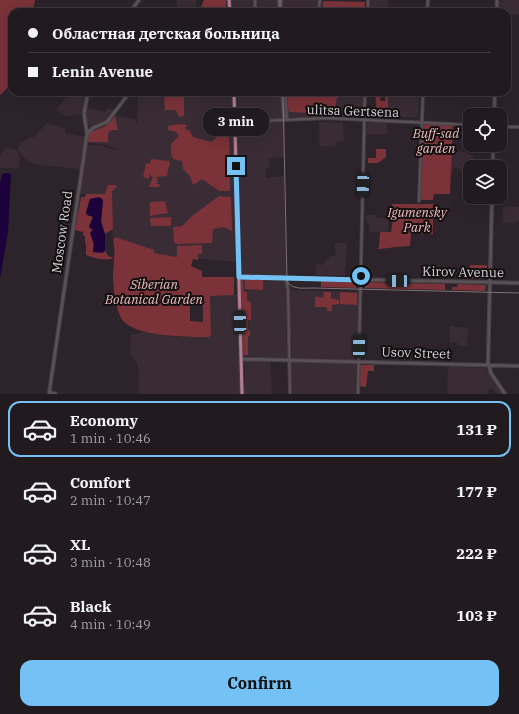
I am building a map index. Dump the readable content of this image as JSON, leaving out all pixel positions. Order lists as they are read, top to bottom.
{
  "streets": {
    "main road": ["Moscow Road", "Kirov Avenue", "Usov Street"],
    "street": ["ulitsa Gertsena"]
  },
  "parks": ["Buff-sad garden", "Igumensky Park", "Siberian Botanical Garden"],
  "page": {
    "banner": ["Областная детская больница", "Lenin Avenue"],
    "bubble": "3 min",
    "list": [
      {
        "name": "Economy",
        "note": "1 min · 10:46",
        "value": "131 ₽"
      },
      {
        "name": "Comfort",
        "note": "2 min · 10:47",
        "value": "177 ₽"
      },
      {
        "name": "XL",
        "note": "3 min · 10:48",
        "value": "222 ₽"
      },
      {
        "name": "Black",
        "note": "4 min · 10:49",
        "value": "103 ₽"
      }
    ],
    "buttons": "Confirm"
  }
}
